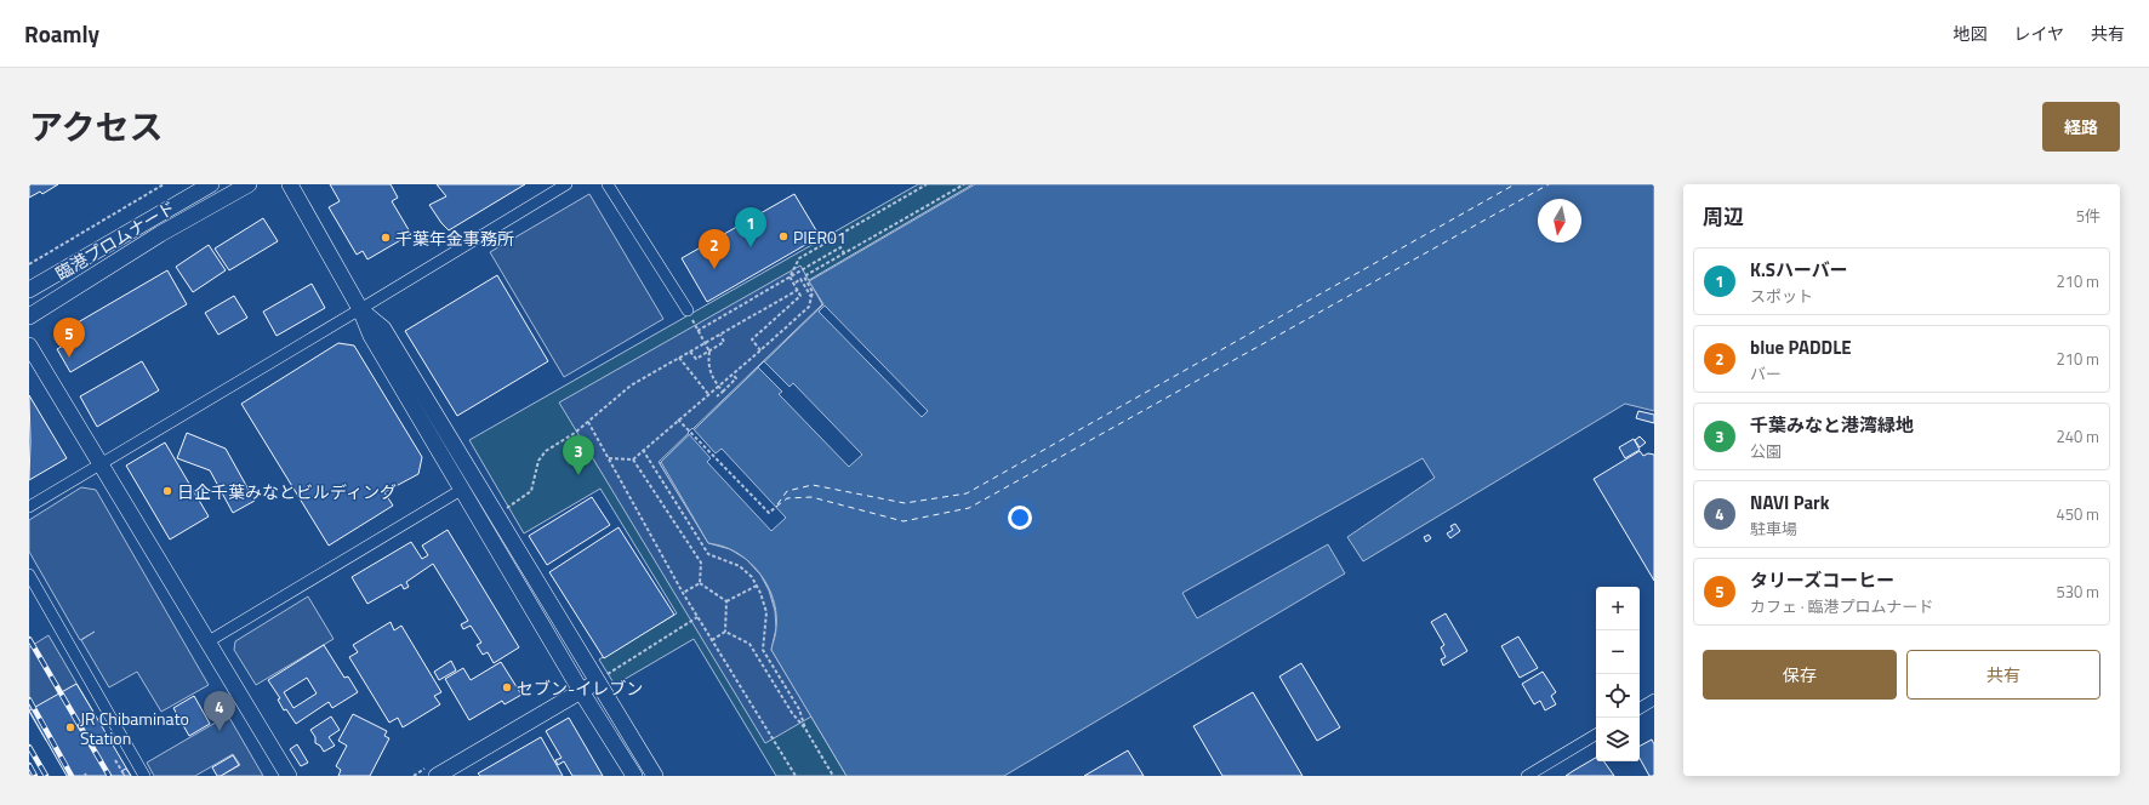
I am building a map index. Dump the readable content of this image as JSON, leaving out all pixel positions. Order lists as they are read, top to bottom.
{
  "streets": {
    "street": ["臨港プロムナード"]
  },
  "places": [
    "PIER01",
    "千葉年金事務所",
    "日企千葉みなとビルディング",
    "セブン-イレブン",
    "JR Chibaminato Station"
  ],
  "north": "bottom",
  "page": {
    "header": "Roamly",
    "nav": ["地図", "レイヤ", "共有"],
    "title": "アクセス",
    "buttons": [
      "経路",
      ["保存", "共有"]
    ],
    "heading": ["周辺", "5件"],
    "pins": [
      "1",
      "2",
      "5",
      "3",
      "4"
    ],
    "list": [
      {
        "mark": "1",
        "name": "K.Sハーバー",
        "note": "スポット",
        "value": "210 m"
      },
      {
        "mark": "2",
        "name": "blue PADDLE",
        "note": "バー",
        "value": "210 m"
      },
      {
        "mark": "3",
        "name": "千葉みなと港湾緑地",
        "note": "公園",
        "value": "240 m"
      },
      {
        "mark": "4",
        "name": "NAVI Park",
        "note": "駐車場",
        "value": "450 m"
      },
      {
        "mark": "5",
        "name": "タリーズコーヒー",
        "note": "カフェ · 臨港プロムナード",
        "value": "530 m"
      }
    ],
    "map_buttons": ["+", "−"]
  }
}
